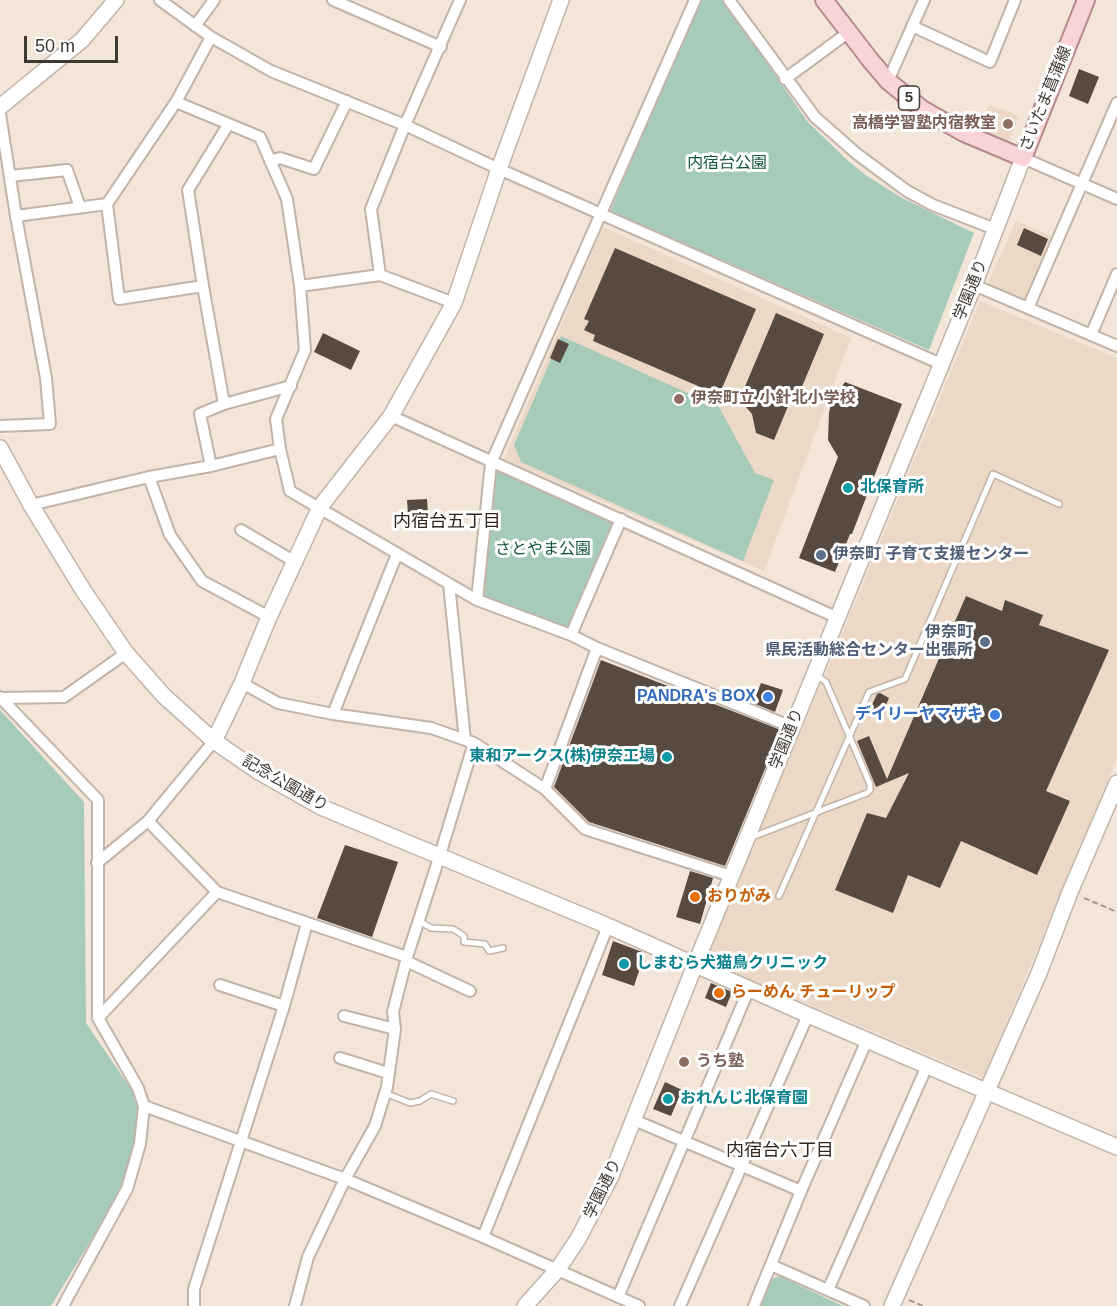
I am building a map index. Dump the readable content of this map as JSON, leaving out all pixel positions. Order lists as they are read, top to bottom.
{
  "streets": {
    "main road": ["5", "さいたま菖蒲線"],
    "street": ["学園通り", "記念公園通り"]
  },
  "crossings": [
    ["さいたま菖蒲線", "学園通り"],
    ["学園通り", "記念公園通り"]
  ],
  "districts": ["内宿台五丁目", "内宿台六丁目"],
  "parks": ["内宿台公園", "さとやま公園"],
  "places": [
    "高橋学習塾内宿教室",
    "伊奈町立 小針北小学校",
    "北保育所",
    "伊奈町 子育て支援センター",
    "伊奈町 県民活動総合センター出張所",
    "PANDRA's BOX",
    "デイリーヤマザキ",
    "東和アークス(株)伊奈工場",
    "おりがみ",
    "しまむら犬猫鳥クリニック",
    "らーめん チューリップ",
    "うち塾",
    "おれんじ北保育園"
  ],
  "scale_bar": "50 m"
}
